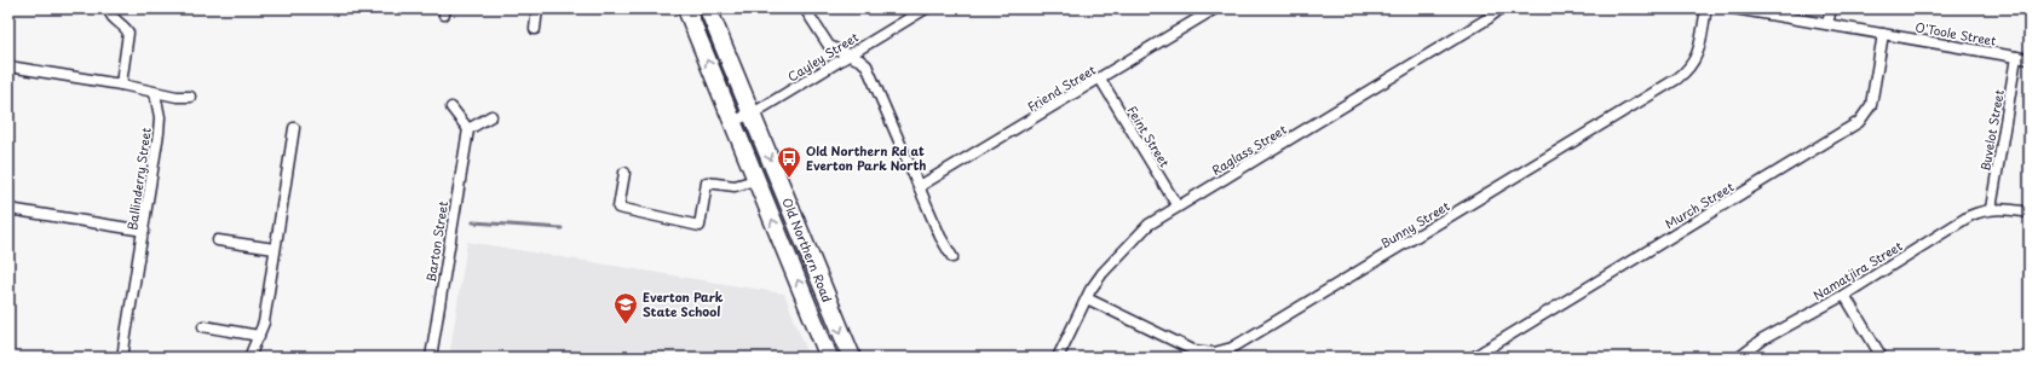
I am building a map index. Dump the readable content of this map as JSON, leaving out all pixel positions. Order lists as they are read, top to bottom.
{
  "streets": {
    "highway": ["Old Northern Road"],
    "street": [
      "O'Toole Street",
      "Cayley Street",
      "Friend Street",
      "Buvelot Street",
      "Feint Street",
      "Raglass Street",
      "Ballinderry Street",
      "Murch Street",
      "Bunny Street",
      "Barton Street",
      "Namatjira Street"
    ]
  },
  "crossings": [
    ["O'Toole Street", "Buvelot Street"],
    ["O'Toole Street", "Murch Street"],
    ["Cayley Street", "Old Northern Road"],
    ["Friend Street", "Feint Street"],
    ["Buvelot Street", "Namatjira Street"],
    ["Feint Street", "Raglass Street"],
    ["Raglass Street", "Bunny Street"]
  ],
  "places": {
    "bus stop": ["Old Northern Rd at Everton Park North"],
    "school or university": ["Everton Park State School"]
  }
}
